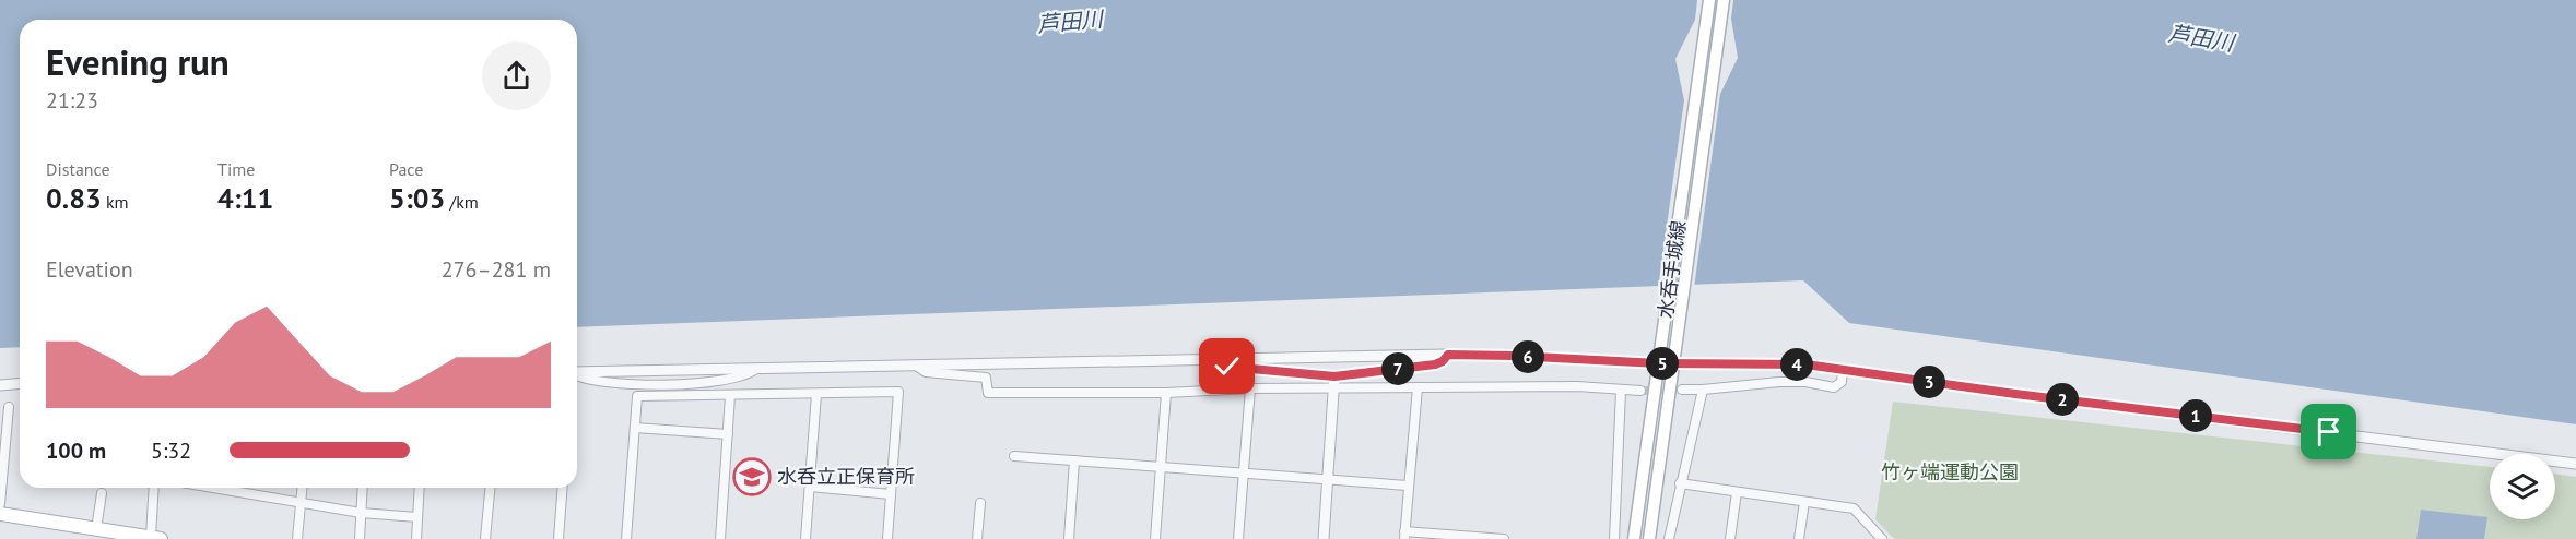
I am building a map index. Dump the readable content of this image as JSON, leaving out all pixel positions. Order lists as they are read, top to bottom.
{
  "streets": {
    "main road": ["水呑手城線"]
  },
  "water": ["芦田川"],
  "parks": ["竹ヶ端運動公園"],
  "places": {
    "school or university": ["水呑立正保育所"]
  },
  "page": {
    "heading": ["Evening run", "21:23"],
    "stats": [
      ["Distance", "0.83 km"],
      ["Time", "4:11"],
      ["Pace", "5:03 /km"]
    ],
    "chart": ["Elevation", "276–281 m"],
    "pins": [
      "6",
      "5",
      "4",
      "7",
      "3",
      "2",
      "1"
    ],
    "list": [
      {
        "name": "100 m",
        "note": "5:32"
      }
    ]
  }
}
